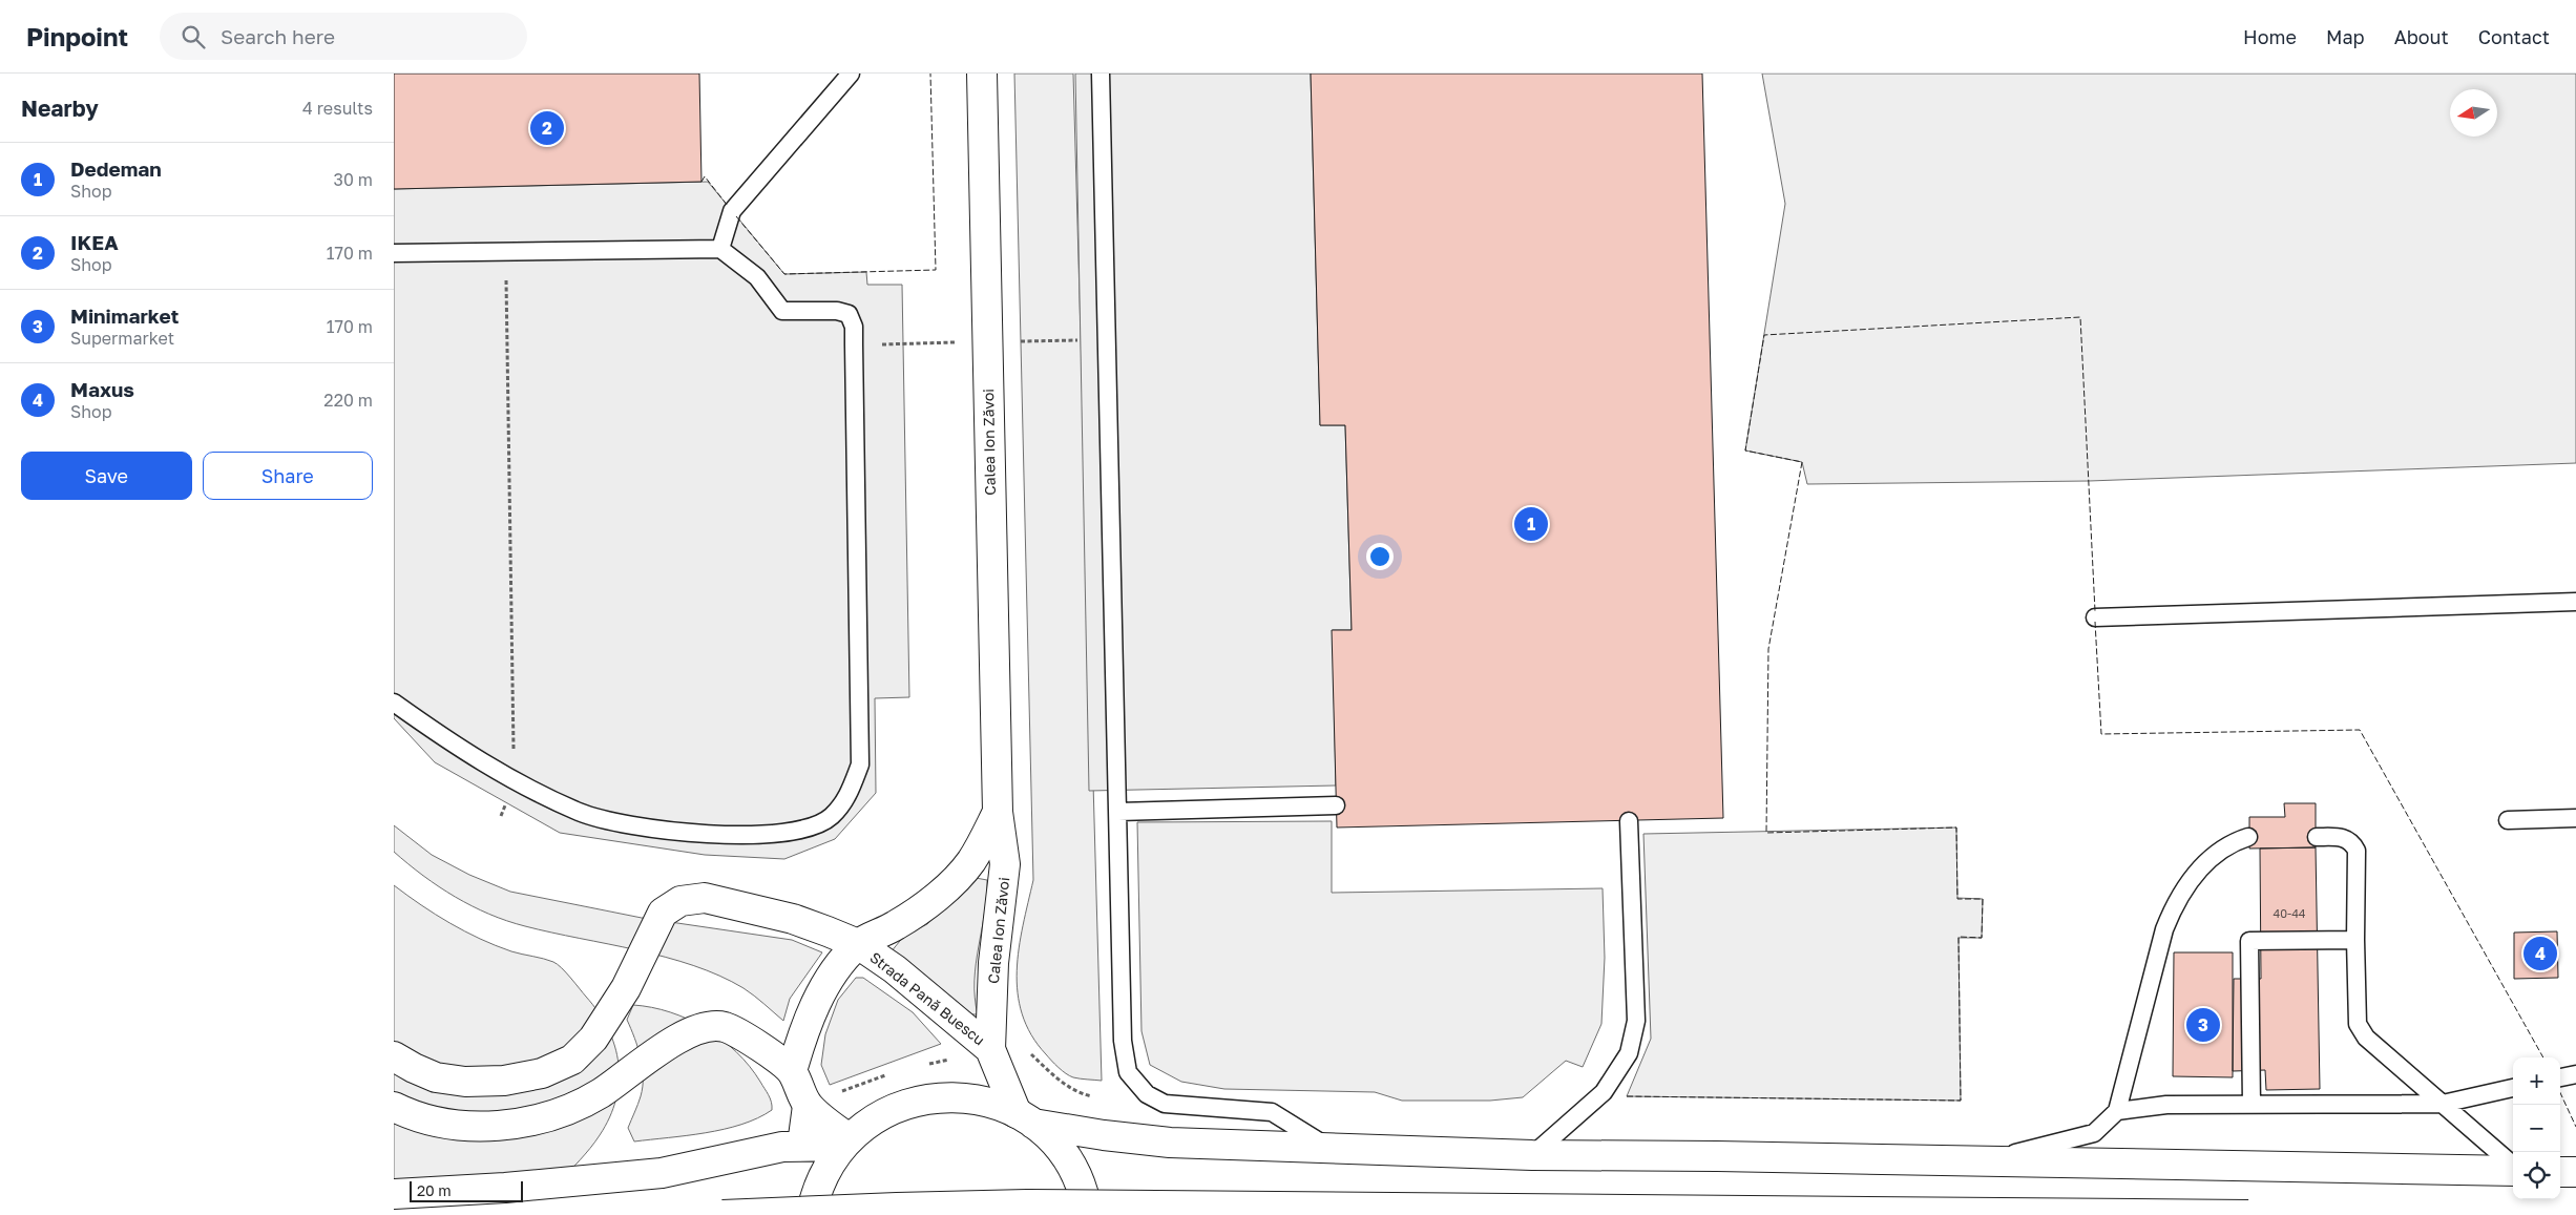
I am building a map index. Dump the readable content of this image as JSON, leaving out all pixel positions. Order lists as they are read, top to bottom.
{
  "streets": {
    "main road": ["Calea Ion Zăvoi", "Strada Pană Buescu"]
  },
  "crossings": [
    ["Calea Ion Zăvoi", "Strada Pană Buescu"]
  ],
  "house_numbers": ["40-44"],
  "scale_bar": "20 m",
  "north": "left",
  "page": {
    "header": "Pinpoint",
    "search": "Search here",
    "nav": [
      "Home",
      "Map",
      "About",
      "Contact"
    ],
    "heading": ["Nearby", "4 results"],
    "pins": [
      "2",
      "1",
      "4",
      "3"
    ],
    "list": [
      {
        "mark": "1",
        "name": "Dedeman",
        "note": "Shop",
        "value": "30 m"
      },
      {
        "mark": "2",
        "name": "IKEA",
        "note": "Shop",
        "value": "170 m"
      },
      {
        "mark": "3",
        "name": "Minimarket",
        "note": "Supermarket",
        "value": "170 m"
      },
      {
        "mark": "4",
        "name": "Maxus",
        "note": "Shop",
        "value": "220 m"
      }
    ],
    "buttons": ["Save", "Share"],
    "map_buttons": ["+", "−"],
    "scale": "20 m"
  }
}
